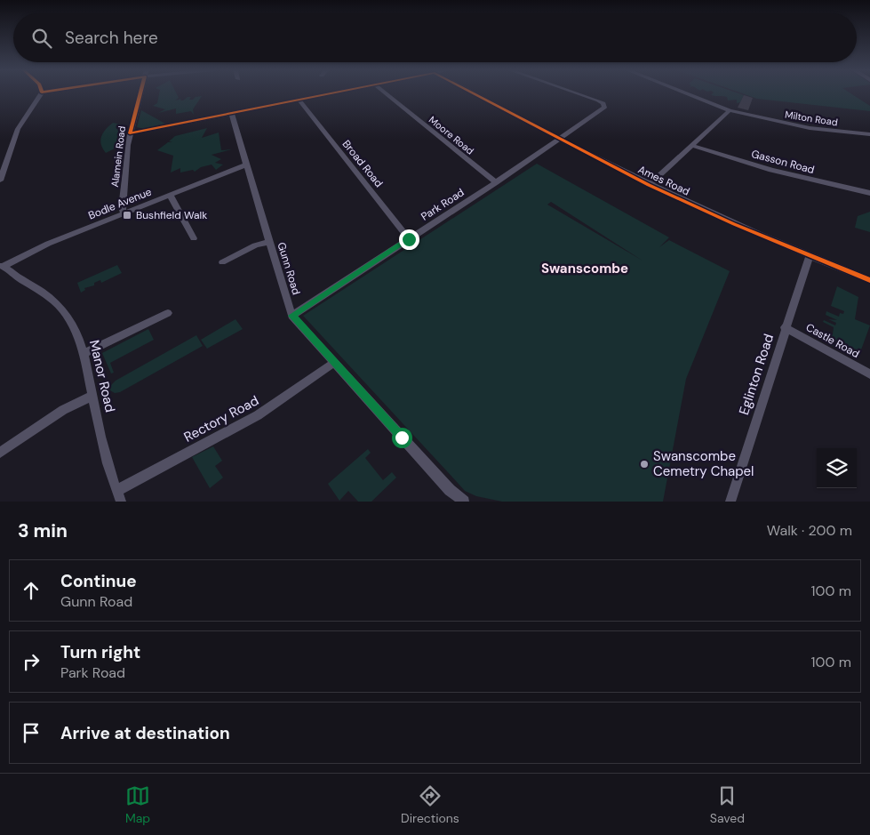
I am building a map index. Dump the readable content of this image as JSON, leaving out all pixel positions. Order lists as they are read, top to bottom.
{
  "streets": {
    "street": [
      "Milton Road",
      "Moore Road",
      "Alamein Road",
      "Gasson Road",
      "Broad Road",
      "Ames Road",
      "Bodle Avenue",
      "Park Road",
      "Gunn Road",
      "Castle Road",
      "Eglinton Road",
      "Manor Road",
      "Rectory Road"
    ]
  },
  "crossings": [
    ["Moore Road", "Park Road"],
    ["Alamein Road", "Bodle Avenue"],
    ["Broad Road", "Park Road"],
    ["Ames Road", "Park Road"],
    ["Ames Road", "Eglinton Road"],
    ["Bodle Avenue", "Gunn Road"],
    ["Bodle Avenue", "Manor Road"],
    ["Park Road", "Gunn Road"],
    ["Gunn Road", "Rectory Road"],
    ["Castle Road", "Eglinton Road"],
    ["Manor Road", "Rectory Road"]
  ],
  "districts": ["Swanscombe"],
  "places": {
    "transit": ["Bushfield Walk"],
    "other": ["Swanscombe Cemetry Chapel"]
  },
  "page": {
    "search": "Search here",
    "heading": ["3 min", "Walk · 200 m"],
    "list": [
      ["Continue", "Gunn Road", "100 m"],
      ["Turn right", "Park Road", "100 m"],
      "Arrive at destination"
    ],
    "nav": ["Map", "Directions", "Saved"]
  }
}
